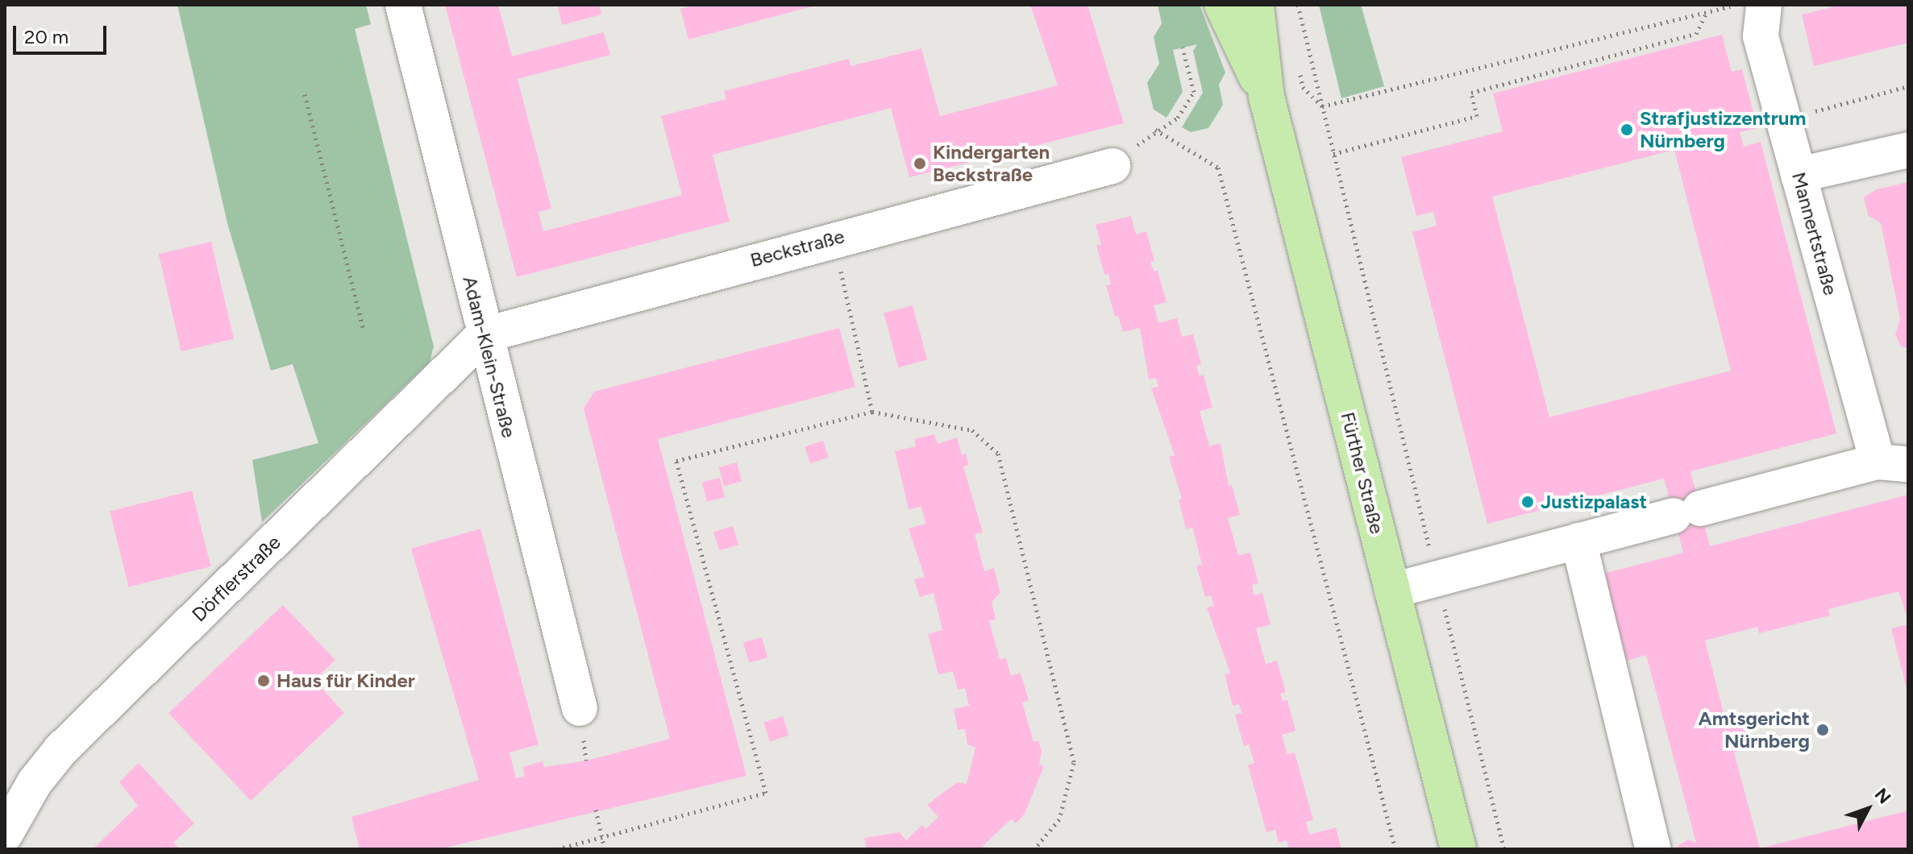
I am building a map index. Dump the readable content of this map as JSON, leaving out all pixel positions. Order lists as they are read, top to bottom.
{
  "streets": {
    "main road": ["Fürther Straße"],
    "street": [
      "Mannertstraße",
      "Beckstraße",
      "Adam-Klein-Straße",
      "Dörflerstraße"
    ]
  },
  "crossings": [
    ["Mannertstraße", "Fürther Straße"],
    ["Beckstraße", "Adam-Klein-Straße"],
    ["Beckstraße", "Dörflerstraße"],
    ["Adam-Klein-Straße", "Dörflerstraße"]
  ],
  "places": [
    "Strafjustizzentrum Nürnberg",
    "Kindergarten Beckstraße",
    "Justizpalast",
    "Haus für Kinder",
    "Amtsgericht Nürnberg"
  ],
  "scale_bar": "20 m",
  "north": "top right"
}
